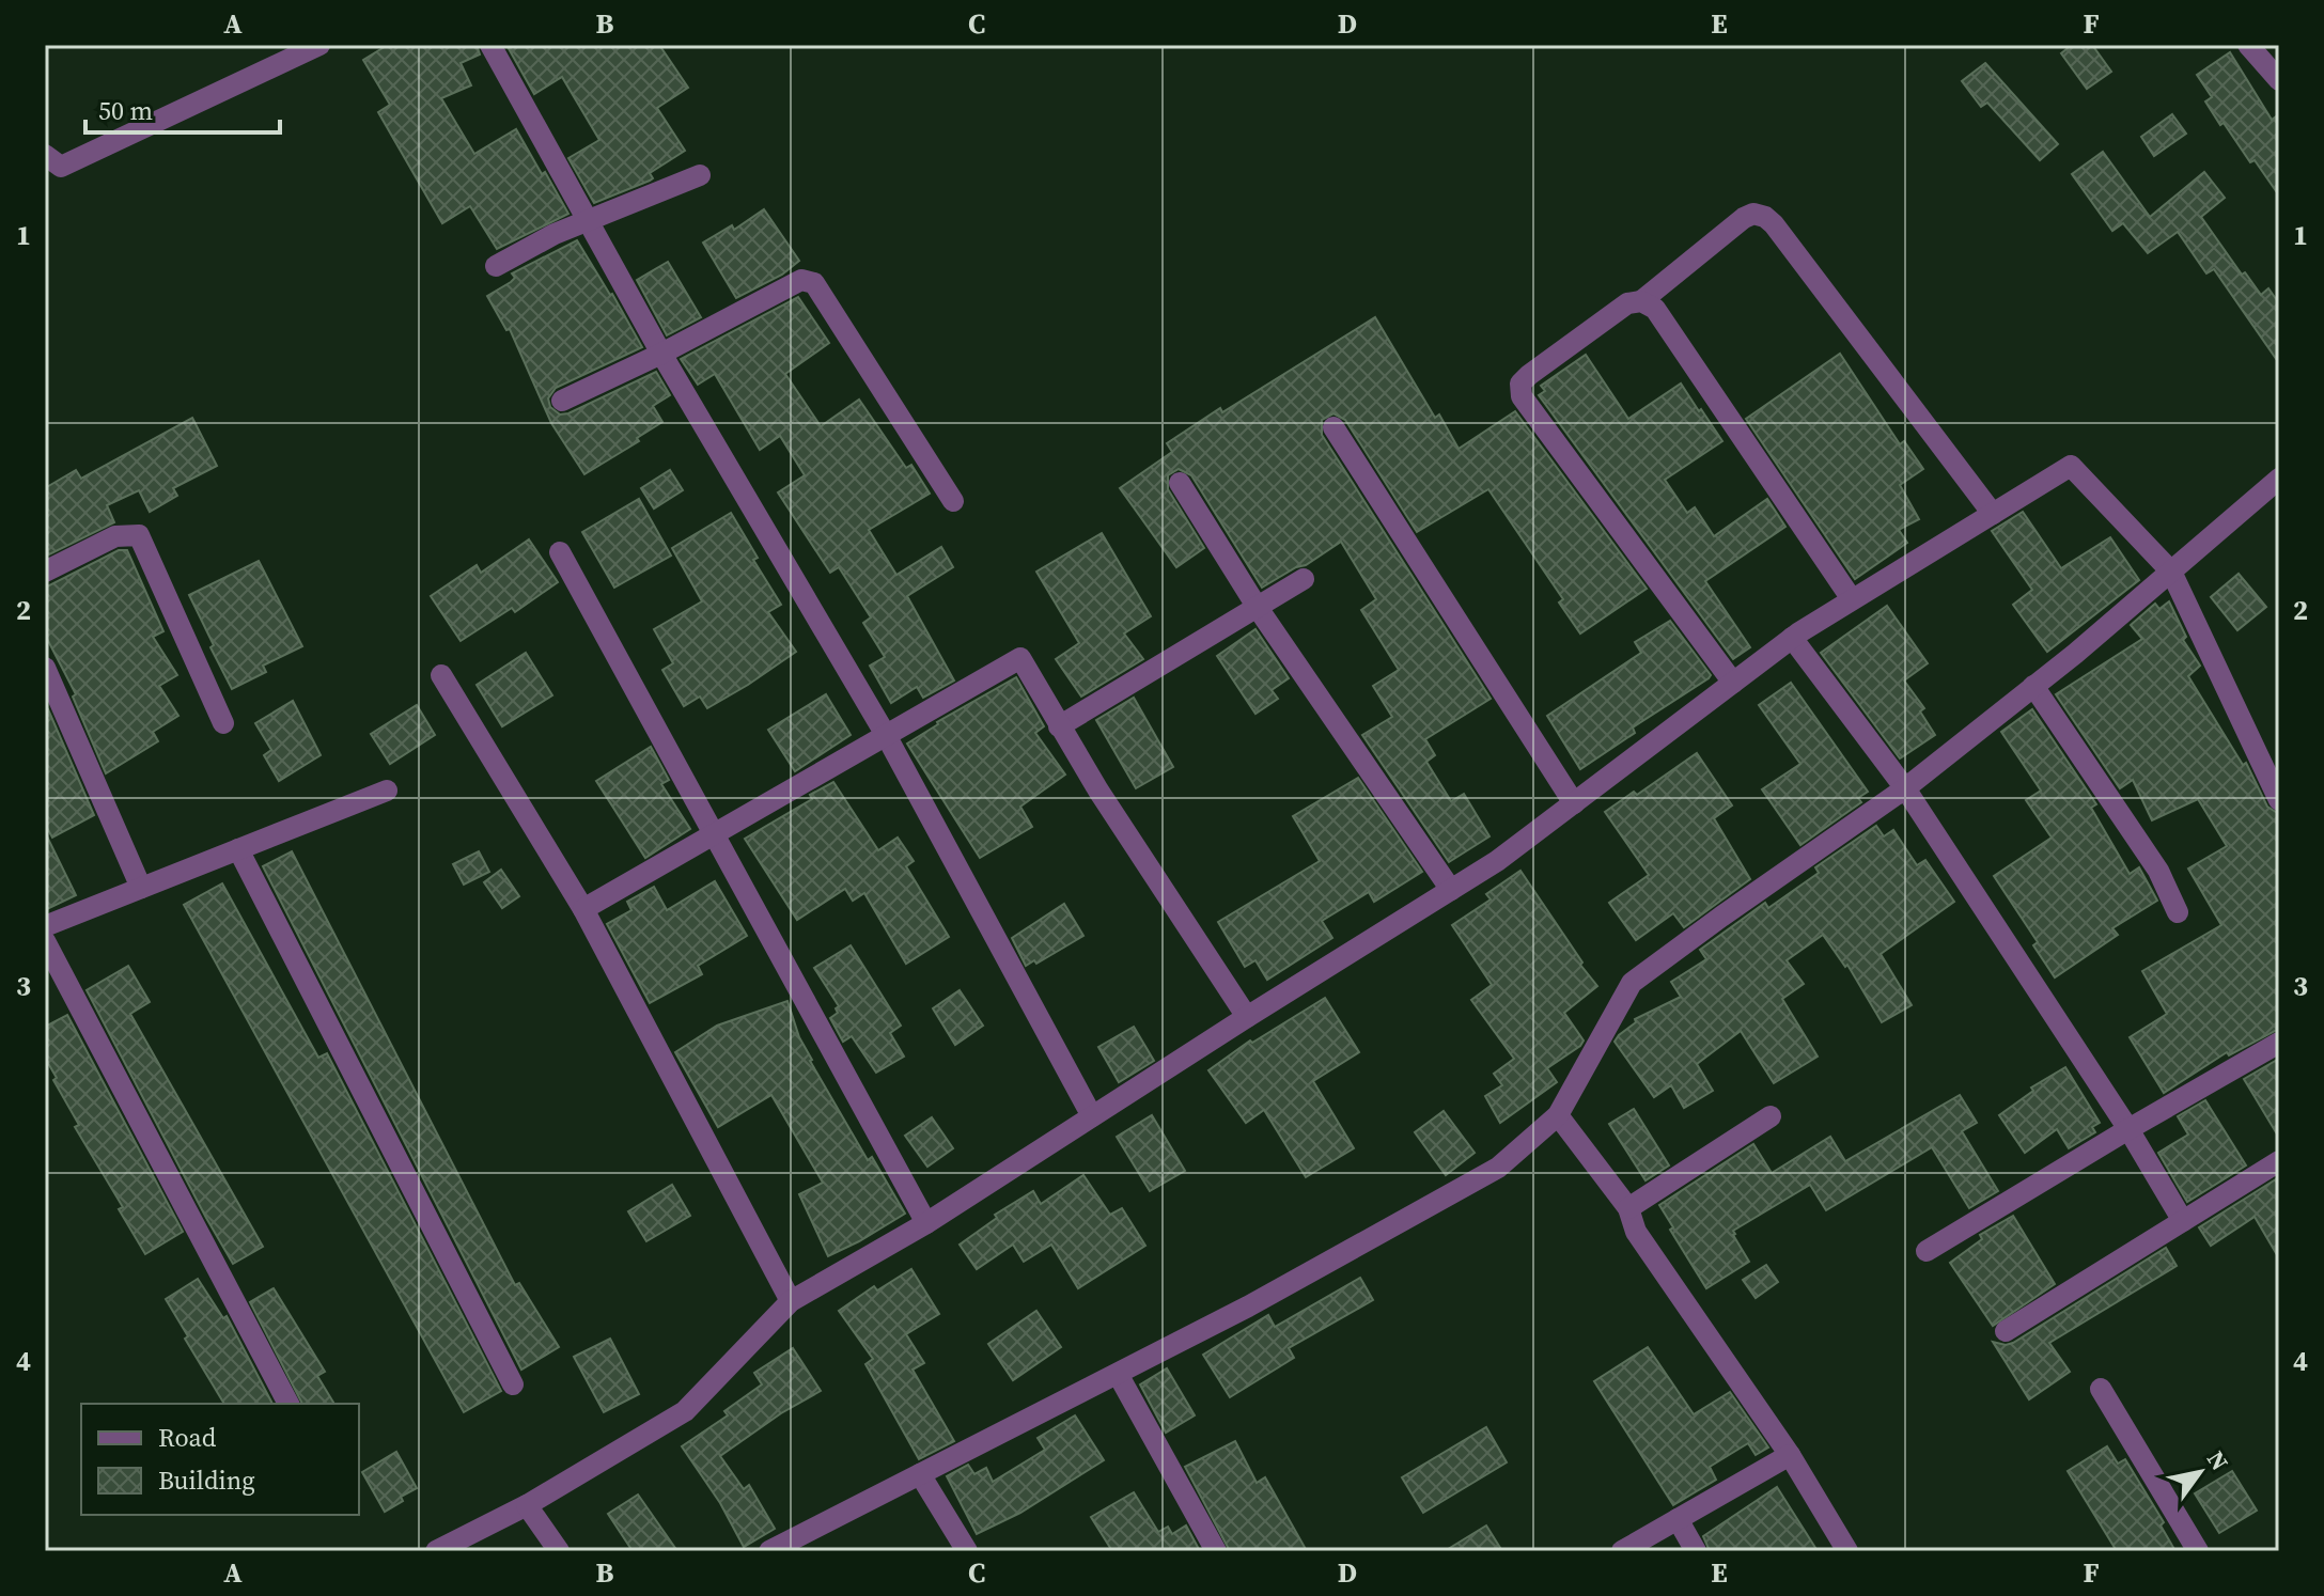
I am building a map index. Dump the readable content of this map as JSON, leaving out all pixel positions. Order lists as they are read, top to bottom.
{
  "legend": ["Road", "Building"],
  "scale_bar": "50 m",
  "north": "top right",
  "grid": {
    "columns": [
      "A",
      "B",
      "C",
      "D",
      "E",
      "F"
    ],
    "rows": [
      "1",
      "2",
      "3",
      "4"
    ]
  }
}
